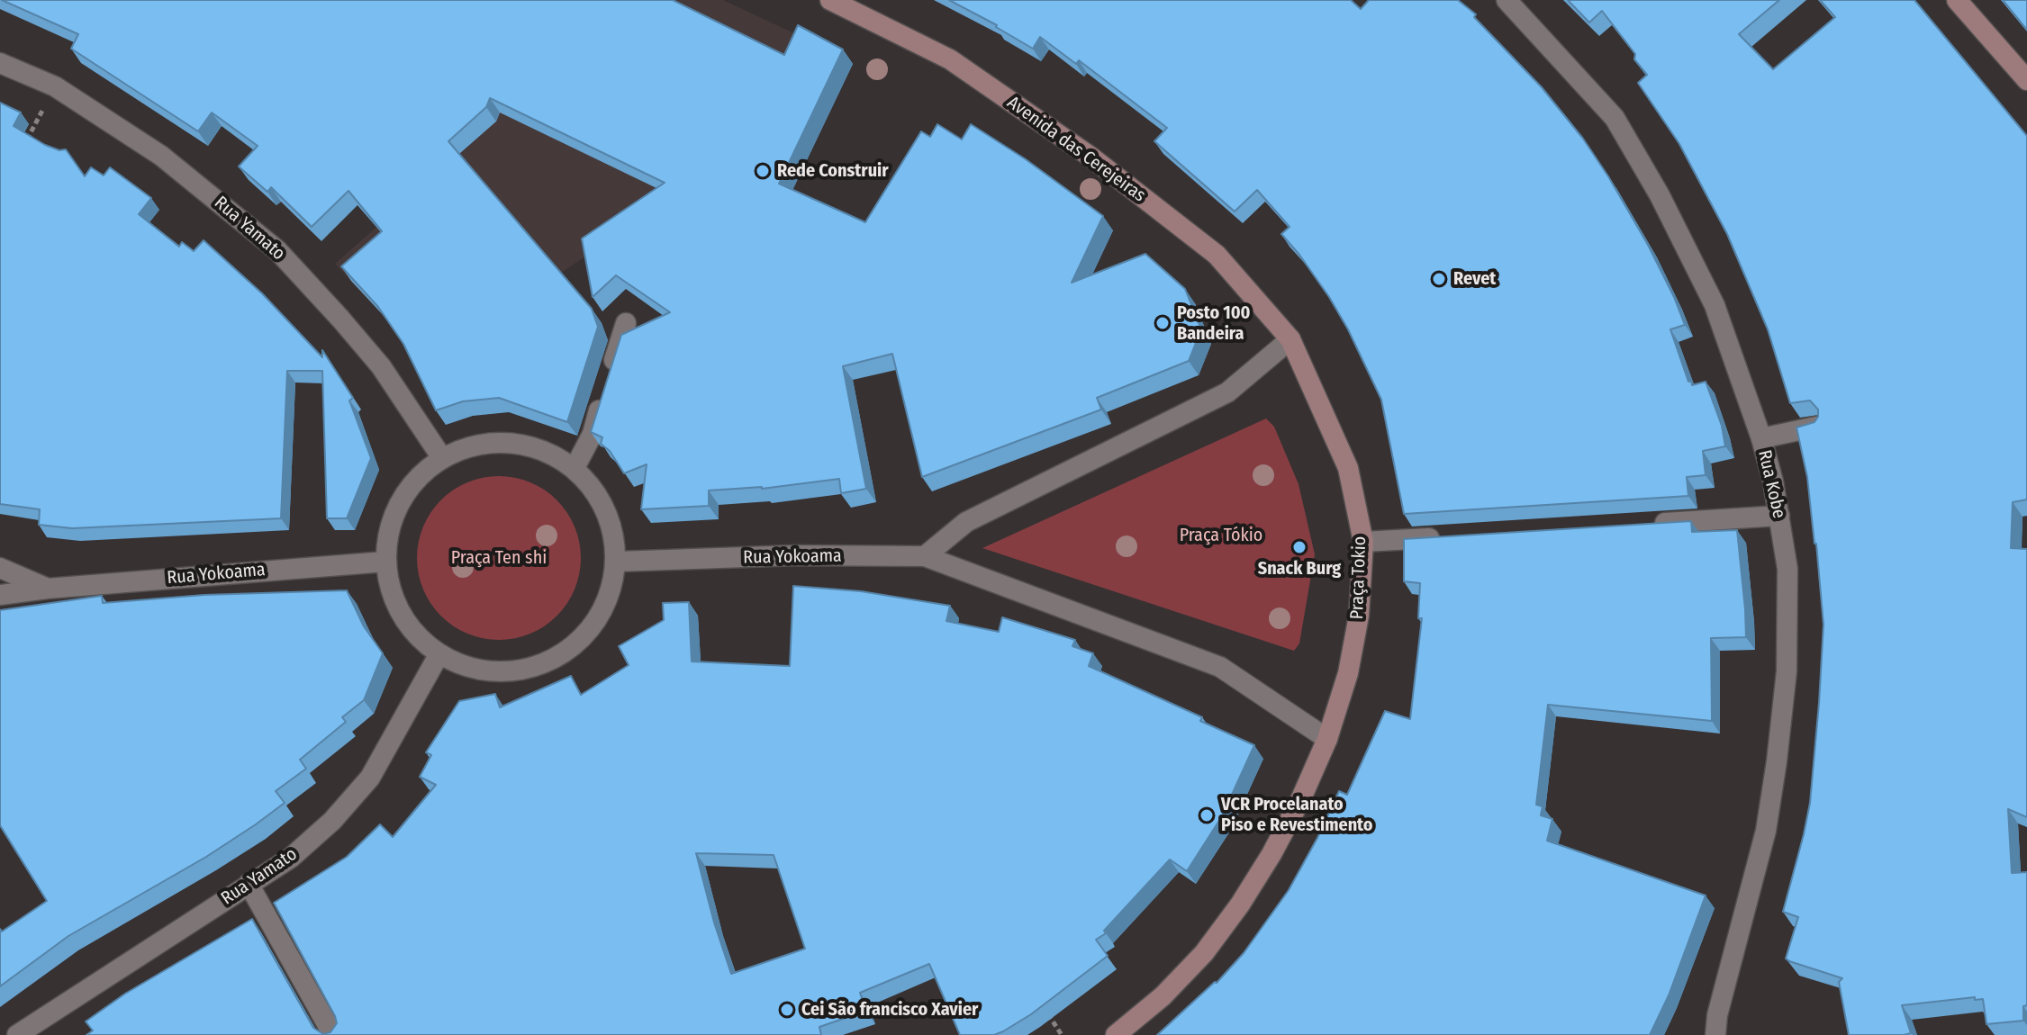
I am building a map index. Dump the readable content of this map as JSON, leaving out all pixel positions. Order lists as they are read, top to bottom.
{
  "streets": {
    "main road": ["Avenida das Cerejeiras", "Praça Tokio"],
    "street": ["Rua Yamato", "Rua Kobe", "Rua Yokoama"]
  },
  "crossings": [
    ["Avenida das Cerejeiras", "Praça Tokio"],
    ["Rua Yamato", "Rua Yokoama"]
  ],
  "parks": ["Praça Tókio", "Praça Ten shi"],
  "places": [
    "Rede Construir",
    "Revet",
    "Posto 100 Bandeira",
    "Snack Burg",
    "VCR Procelanato Piso e Revestimento",
    "Cei São francisco Xavier"
  ]
}
